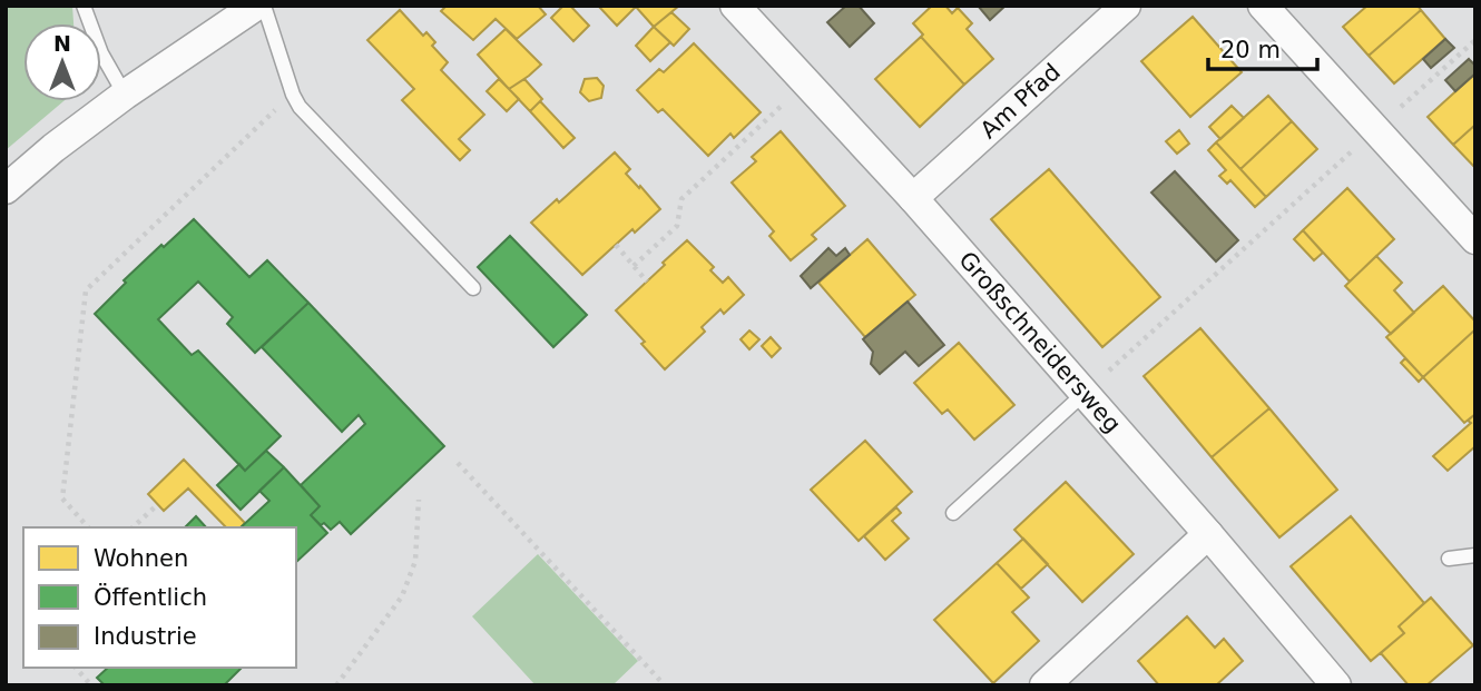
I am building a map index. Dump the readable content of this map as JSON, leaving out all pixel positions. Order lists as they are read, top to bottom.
{
  "streets": {
    "street": ["Am Pfad", "Großschneidersweg"]
  },
  "crossings": [
    ["Am Pfad", "Großschneidersweg"]
  ],
  "legend": ["Wohnen", "Öffentlich", "Industrie"],
  "scale_bar": "20 m",
  "north": "top"
}
